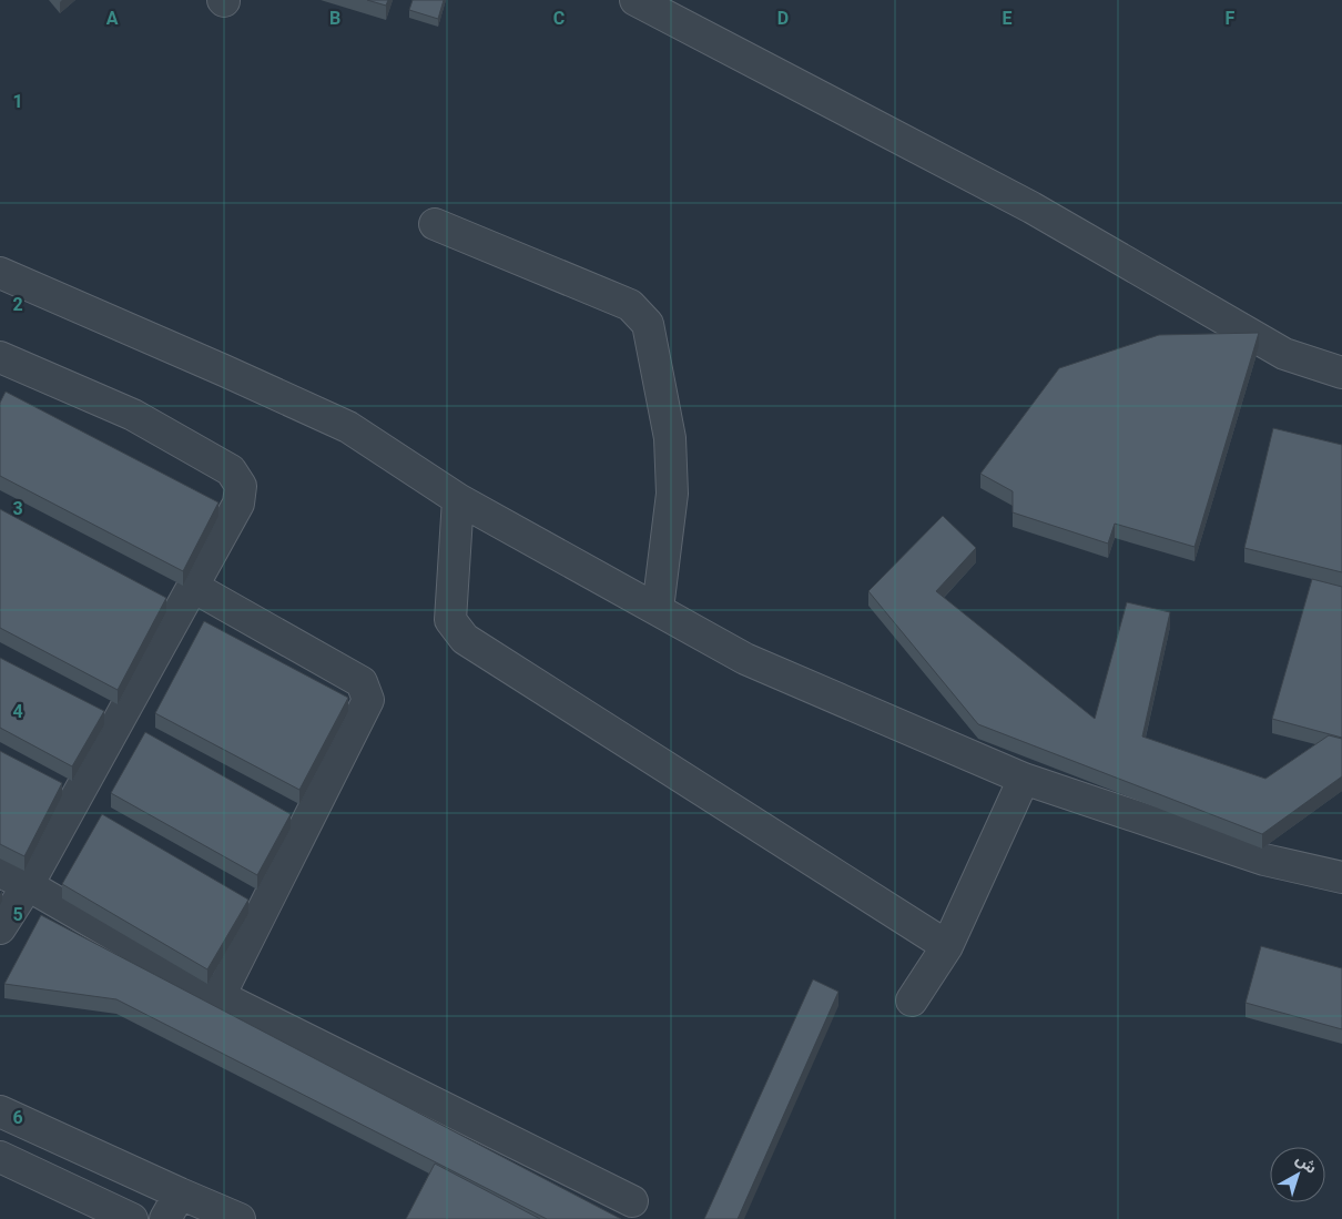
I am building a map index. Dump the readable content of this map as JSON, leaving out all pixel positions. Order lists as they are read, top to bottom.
{
  "north": "top right",
  "grid": {
    "columns": [
      "A",
      "B",
      "C",
      "D",
      "E",
      "F"
    ],
    "rows": [
      "1",
      "2",
      "3",
      "4",
      "5",
      "6"
    ]
  }
}
